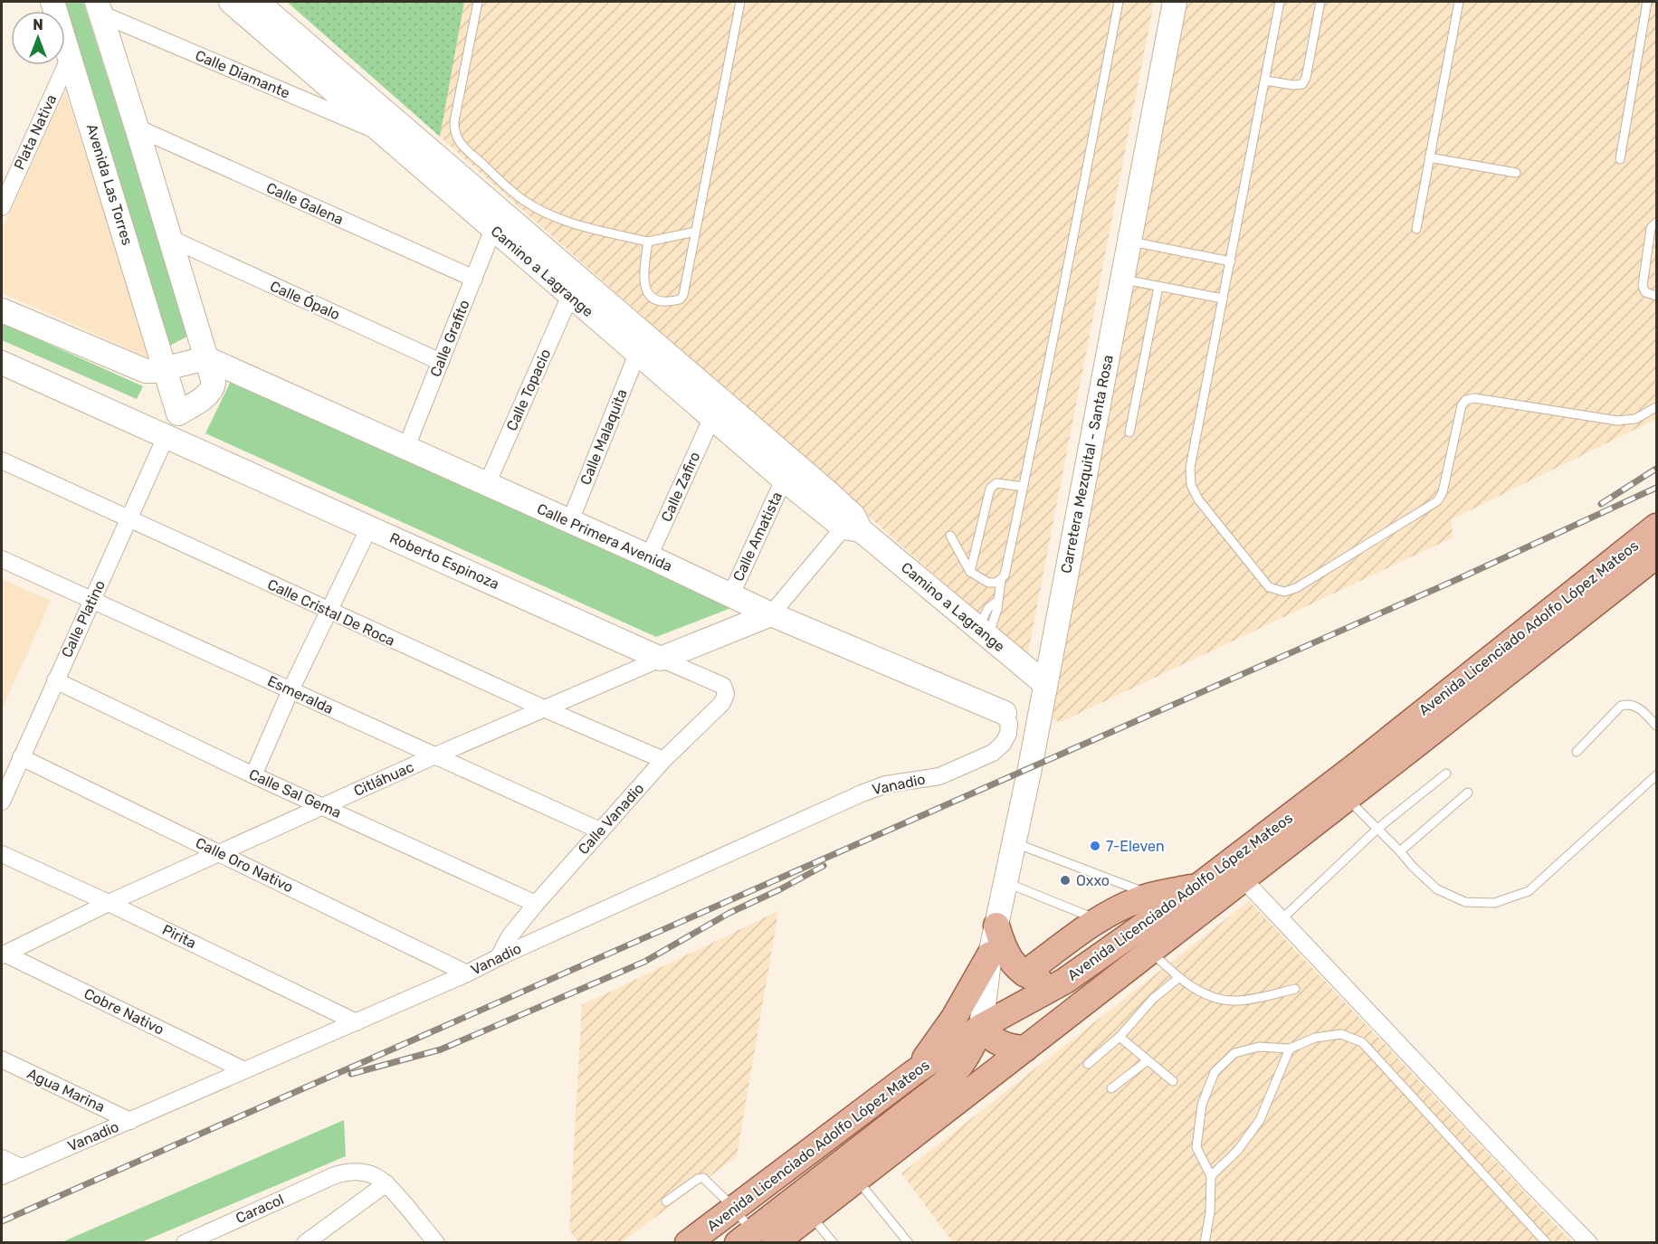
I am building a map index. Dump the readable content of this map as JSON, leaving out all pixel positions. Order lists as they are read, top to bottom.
{
  "streets": {
    "main road": ["Avenida Licenciado Adolfo López Mateos"],
    "street": [
      "Calle Diamante",
      "Plata Nativa",
      "Avenida Las Torres",
      "Calle Galena",
      "Camino a Lagrange",
      "Calle Ópalo",
      "Calle Grafito",
      "Calle Topacio",
      "Calle Malaquita",
      "Carretera Mezquital - Santa Rosa",
      "Calle Zafiro",
      "Calle Amatista",
      "Calle Primera Avenida",
      "Roberto Espinoza",
      "Calle Cristal De Roca",
      "Calle Platino",
      "Esmeralda",
      "Citláhuac",
      "Vanadio",
      "Calle Sal Gema",
      "Calle Vanadio",
      "Calle Oro Nativo",
      "Pirita",
      "Cobre Nativo",
      "Agua Marina",
      "Caracol"
    ]
  },
  "crossings": [
    ["Calle Diamante", "Camino a Lagrange"],
    ["Plata Nativa", "Avenida Las Torres"],
    ["Calle Galena", "Calle Grafito"],
    ["Camino a Lagrange", "Calle Grafito"],
    ["Camino a Lagrange", "Calle Topacio"],
    ["Camino a Lagrange", "Calle Malaquita"],
    ["Camino a Lagrange", "Carretera Mezquital - Santa Rosa"],
    ["Camino a Lagrange", "Calle Zafiro"],
    ["Camino a Lagrange", "Calle Amatista"],
    ["Calle Ópalo", "Calle Grafito"],
    ["Calle Grafito", "Calle Primera Avenida"],
    ["Calle Topacio", "Calle Primera Avenida"],
    ["Calle Malaquita", "Calle Primera Avenida"],
    ["Carretera Mezquital - Santa Rosa", "Avenida Licenciado Adolfo López Mateos"],
    ["Calle Zafiro", "Calle Primera Avenida"],
    ["Calle Amatista", "Calle Primera Avenida"],
    ["Calle Primera Avenida", "Citláhuac"],
    ["Calle Primera Avenida", "Vanadio"],
    ["Roberto Espinoza", "Calle Platino"],
    ["Roberto Espinoza", "Citláhuac"],
    ["Roberto Espinoza", "Calle Vanadio"],
    ["Calle Cristal De Roca", "Calle Platino"],
    ["Calle Cristal De Roca", "Citláhuac"],
    ["Calle Cristal De Roca", "Calle Vanadio"],
    ["Calle Platino", "Esmeralda"],
    ["Calle Platino", "Calle Sal Gema"],
    ["Calle Platino", "Calle Oro Nativo"],
    ["Esmeralda", "Citláhuac"],
    ["Esmeralda", "Calle Vanadio"],
    ["Citláhuac", "Calle Sal Gema"],
    ["Citláhuac", "Calle Oro Nativo"],
    ["Citláhuac", "Pirita"],
    ["Citláhuac", "Cobre Nativo"],
    ["Vanadio", "Calle Vanadio"],
    ["Vanadio", "Calle Oro Nativo"],
    ["Vanadio", "Pirita"],
    ["Vanadio", "Cobre Nativo"],
    ["Vanadio", "Agua Marina"],
    ["Calle Sal Gema", "Calle Vanadio"]
  ],
  "places": ["7-Eleven", "Oxxo"],
  "north": "top"
}
